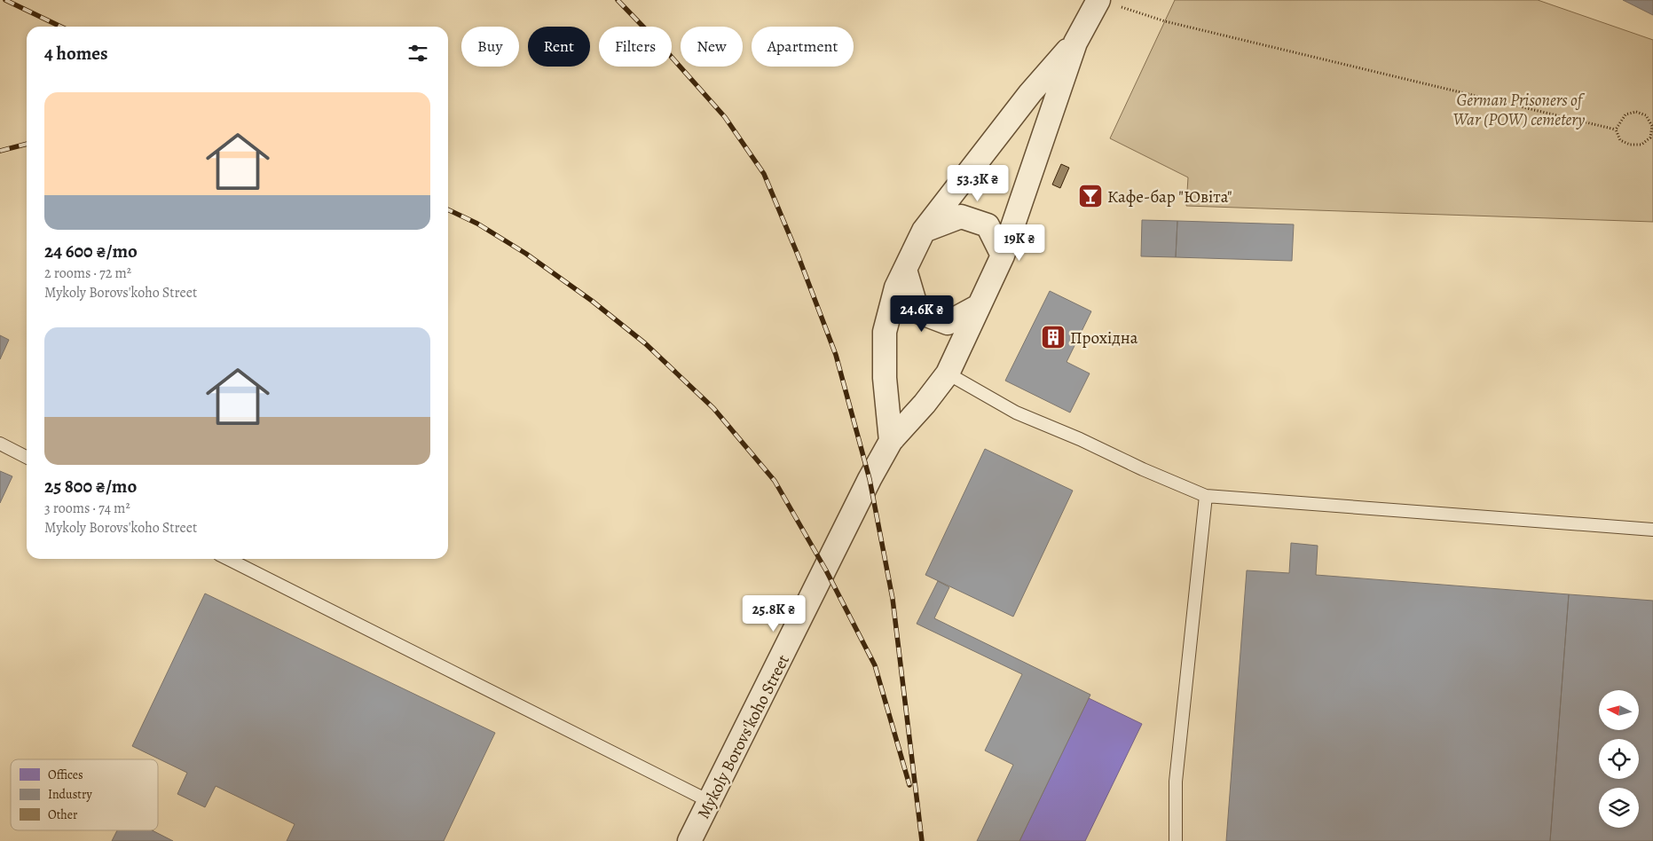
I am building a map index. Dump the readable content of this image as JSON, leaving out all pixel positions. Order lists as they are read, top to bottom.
{
  "streets": {
    "street": ["Mykoly Borovs'koho Street"]
  },
  "parks": ["German Prisoners of War (POW) cemetery"],
  "places": {
    "bar": ["Кафе-бар \"Ювіта\""],
    "building": ["Прохідна"]
  },
  "legend": ["Offices", "Industry", "Other"],
  "north": "left",
  "page": {
    "chip": [
      "Buy",
      "Rent",
      "Filters",
      "New",
      "Apartment"
    ],
    "heading": "4 homes",
    "list": [
      {
        "name": "24 600 ₴/mo",
        "note": "2 rooms · 72 m² · Mykoly Borovs'koho Street"
      },
      {
        "name": "25 800 ₴/mo",
        "note": "3 rooms · 74 m² · Mykoly Borovs'koho Street"
      }
    ],
    "price": [
      "53.3K ₴",
      "19K ₴",
      "24.6K ₴",
      "25.8K ₴"
    ]
  }
}
